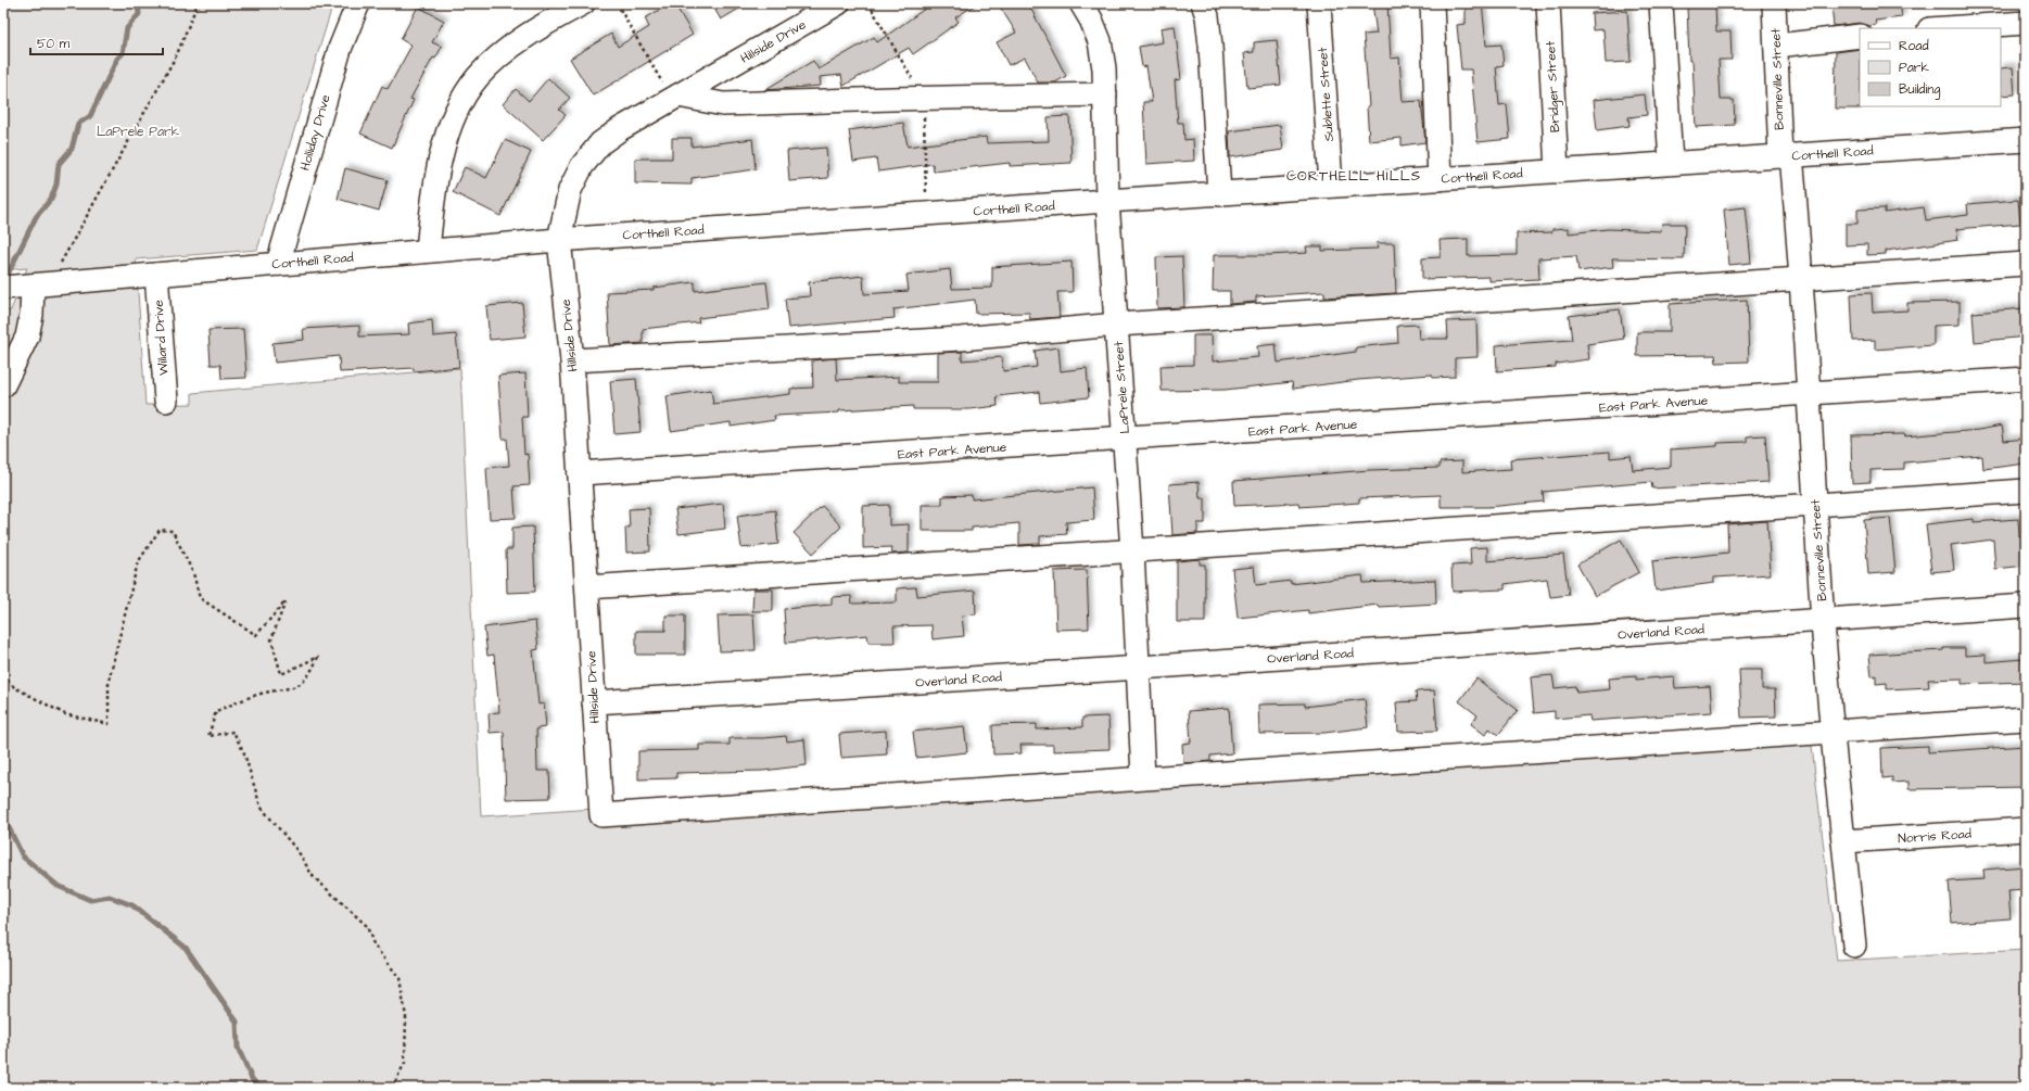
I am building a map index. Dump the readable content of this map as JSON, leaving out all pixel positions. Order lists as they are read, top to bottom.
{
  "streets": {
    "street": [
      "Hillside Drive",
      "Bonneville Street",
      "Bridger Street",
      "Sublette Street",
      "Holliday Drive",
      "Corthell Road",
      "Willard Drive",
      "LaPrele Street",
      "East Park Avenue",
      "Overland Road",
      "Norris Road"
    ]
  },
  "crossings": [
    ["Hillside Drive", "Corthell Road"],
    ["Hillside Drive", "LaPrele Street"],
    ["Hillside Drive", "East Park Avenue"],
    ["Hillside Drive", "Overland Road"],
    ["Bonneville Street", "Corthell Road"],
    ["Bonneville Street", "East Park Avenue"],
    ["Bonneville Street", "Overland Road"],
    ["Bonneville Street", "Norris Road"],
    ["Bridger Street", "Corthell Road"],
    ["Sublette Street", "Corthell Road"],
    ["Holliday Drive", "Corthell Road"],
    ["Corthell Road", "Willard Drive"],
    ["Corthell Road", "LaPrele Street"],
    ["LaPrele Street", "East Park Avenue"],
    ["LaPrele Street", "Overland Road"]
  ],
  "districts": ["CORTHELL HILLS"],
  "parks": ["LaPrele Park"],
  "legend": ["Road", "Park", "Building"],
  "scale_bar": "50 m"
}
